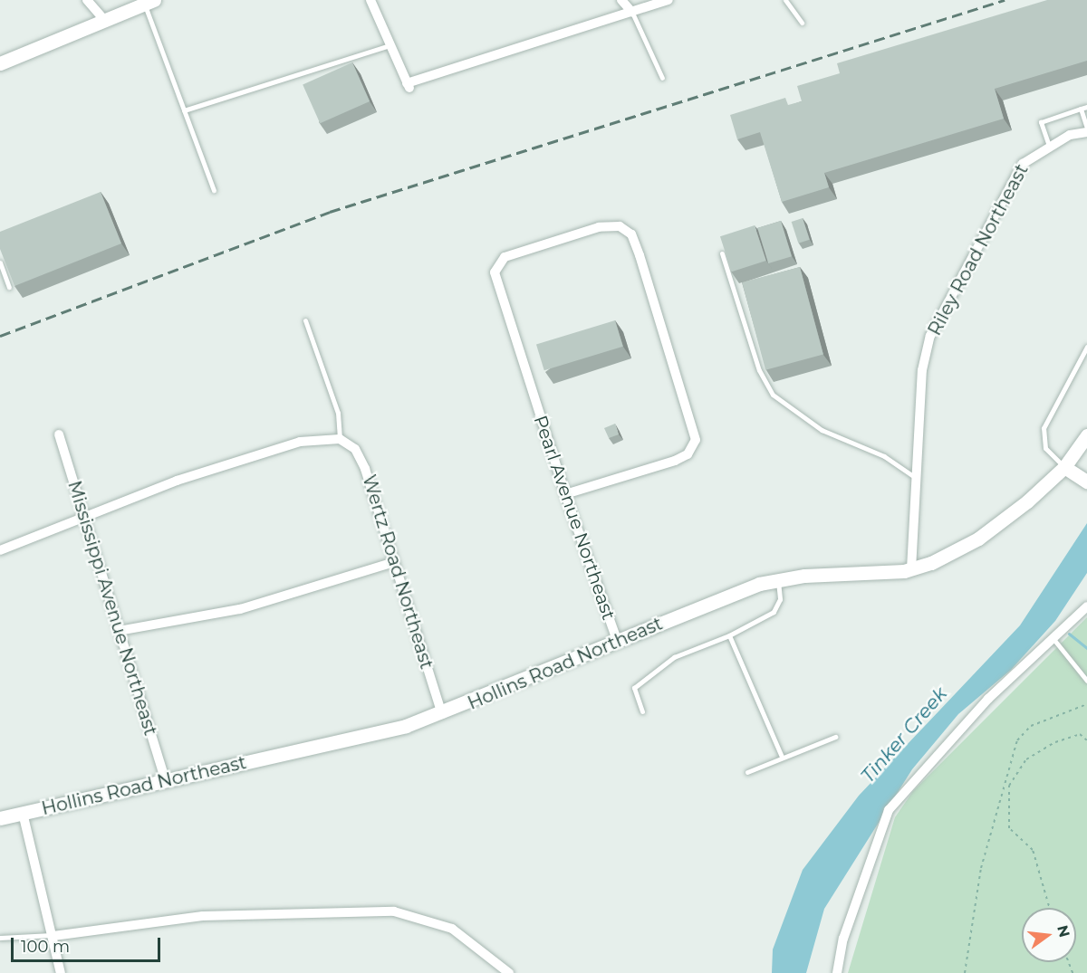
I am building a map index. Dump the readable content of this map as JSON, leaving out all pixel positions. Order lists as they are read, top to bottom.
{
  "streets": {
    "main road": ["Hollins Road Northeast"],
    "street": [
      "Riley Road Northeast",
      "Pearl Avenue Northeast",
      "Wertz Road Northeast",
      "Mississippi Avenue Northeast"
    ]
  },
  "crossings": [
    ["Riley Road Northeast", "Hollins Road Northeast"],
    ["Pearl Avenue Northeast", "Hollins Road Northeast"],
    ["Wertz Road Northeast", "Hollins Road Northeast"],
    ["Mississippi Avenue Northeast", "Hollins Road Northeast"]
  ],
  "water": ["Tinker Creek"],
  "scale_bar": "100 m",
  "north": "right"
}
